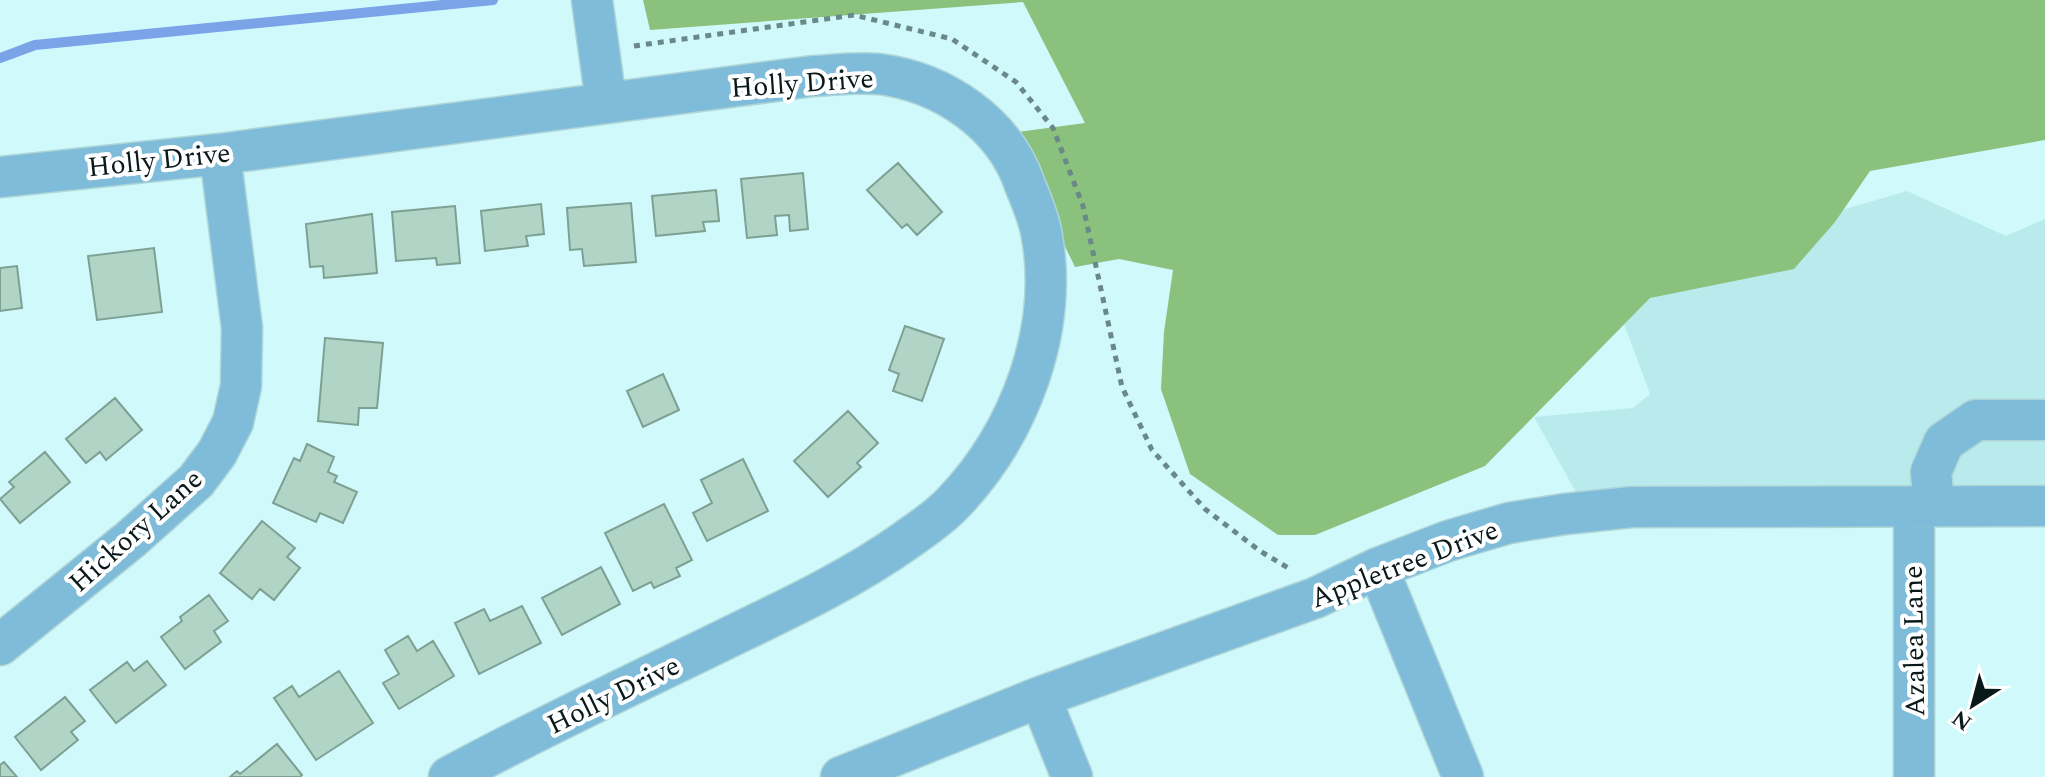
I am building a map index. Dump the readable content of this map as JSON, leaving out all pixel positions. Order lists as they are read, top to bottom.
{
  "streets": {
    "street": [
      "Holly Drive",
      "Hickory Lane",
      "Appletree Drive",
      "Azalea Lane"
    ]
  },
  "crossings": [
    ["Holly Drive", "Hickory Lane"],
    ["Appletree Drive", "Azalea Lane"]
  ],
  "north": "bottom left"
}
